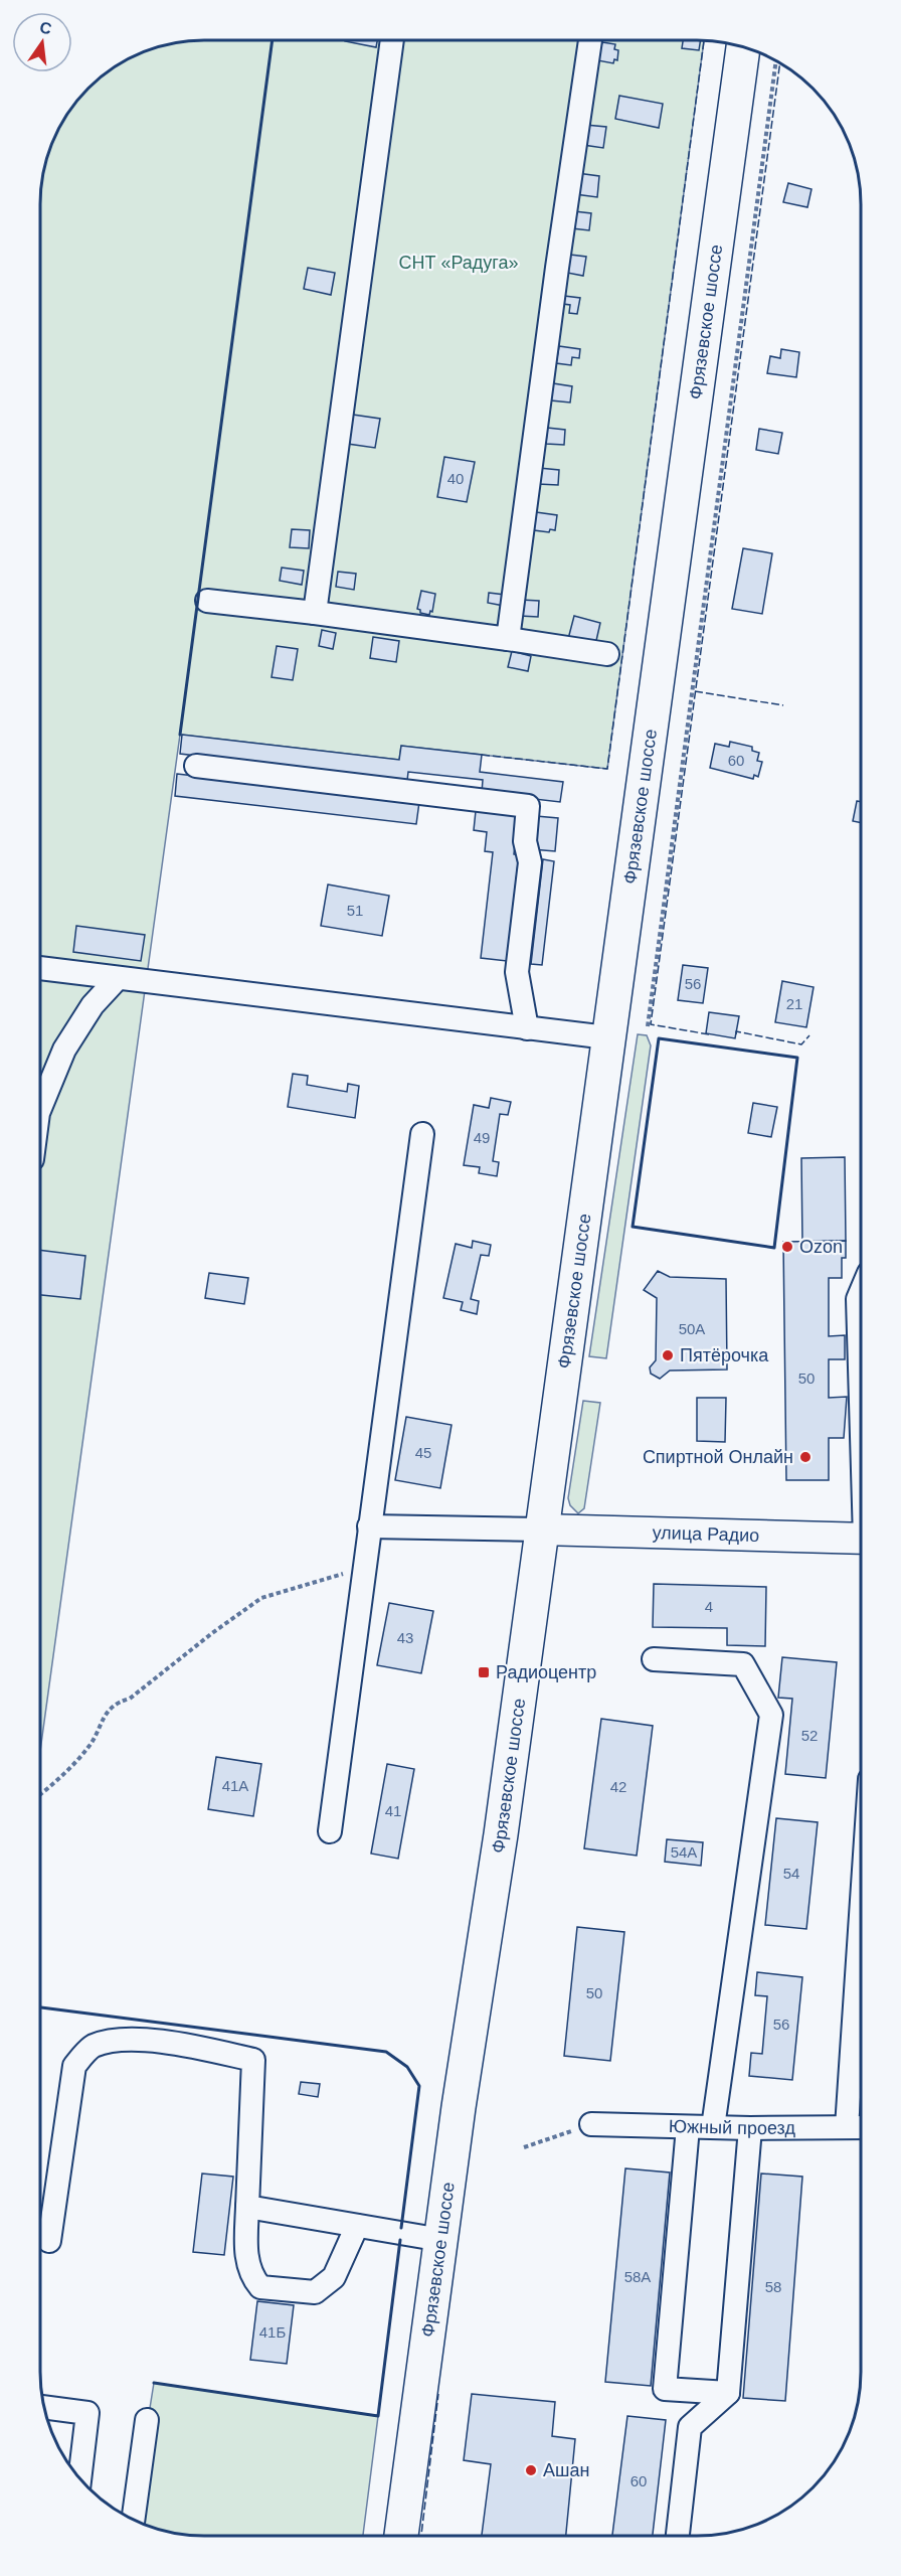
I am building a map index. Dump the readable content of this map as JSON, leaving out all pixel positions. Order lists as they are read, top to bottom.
{
  "streets": {
    "highway": ["Фрязевское шоссе"],
    "main road": ["улица Радио"],
    "street": ["Южный проезд"]
  },
  "crossings": [
    ["Фрязевское шоссе", "улица Радио"]
  ],
  "parks": ["СНТ «Радуга»"],
  "places": {
    "other": [
      "Ozon",
      "Пятёрочка",
      "Спиртной Онлайн",
      "Ашан"
    ],
    "transit": ["Радиоцентр"]
  },
  "house_numbers": [
    "40",
    "60",
    "51",
    "56",
    "21",
    "49",
    "50А",
    "50",
    "45",
    "4",
    "43",
    "52",
    "41А",
    "42",
    "41",
    "54А",
    "54",
    "50",
    "56",
    "58А",
    "58",
    "41Б",
    "60"
  ],
  "north": "top"
}
